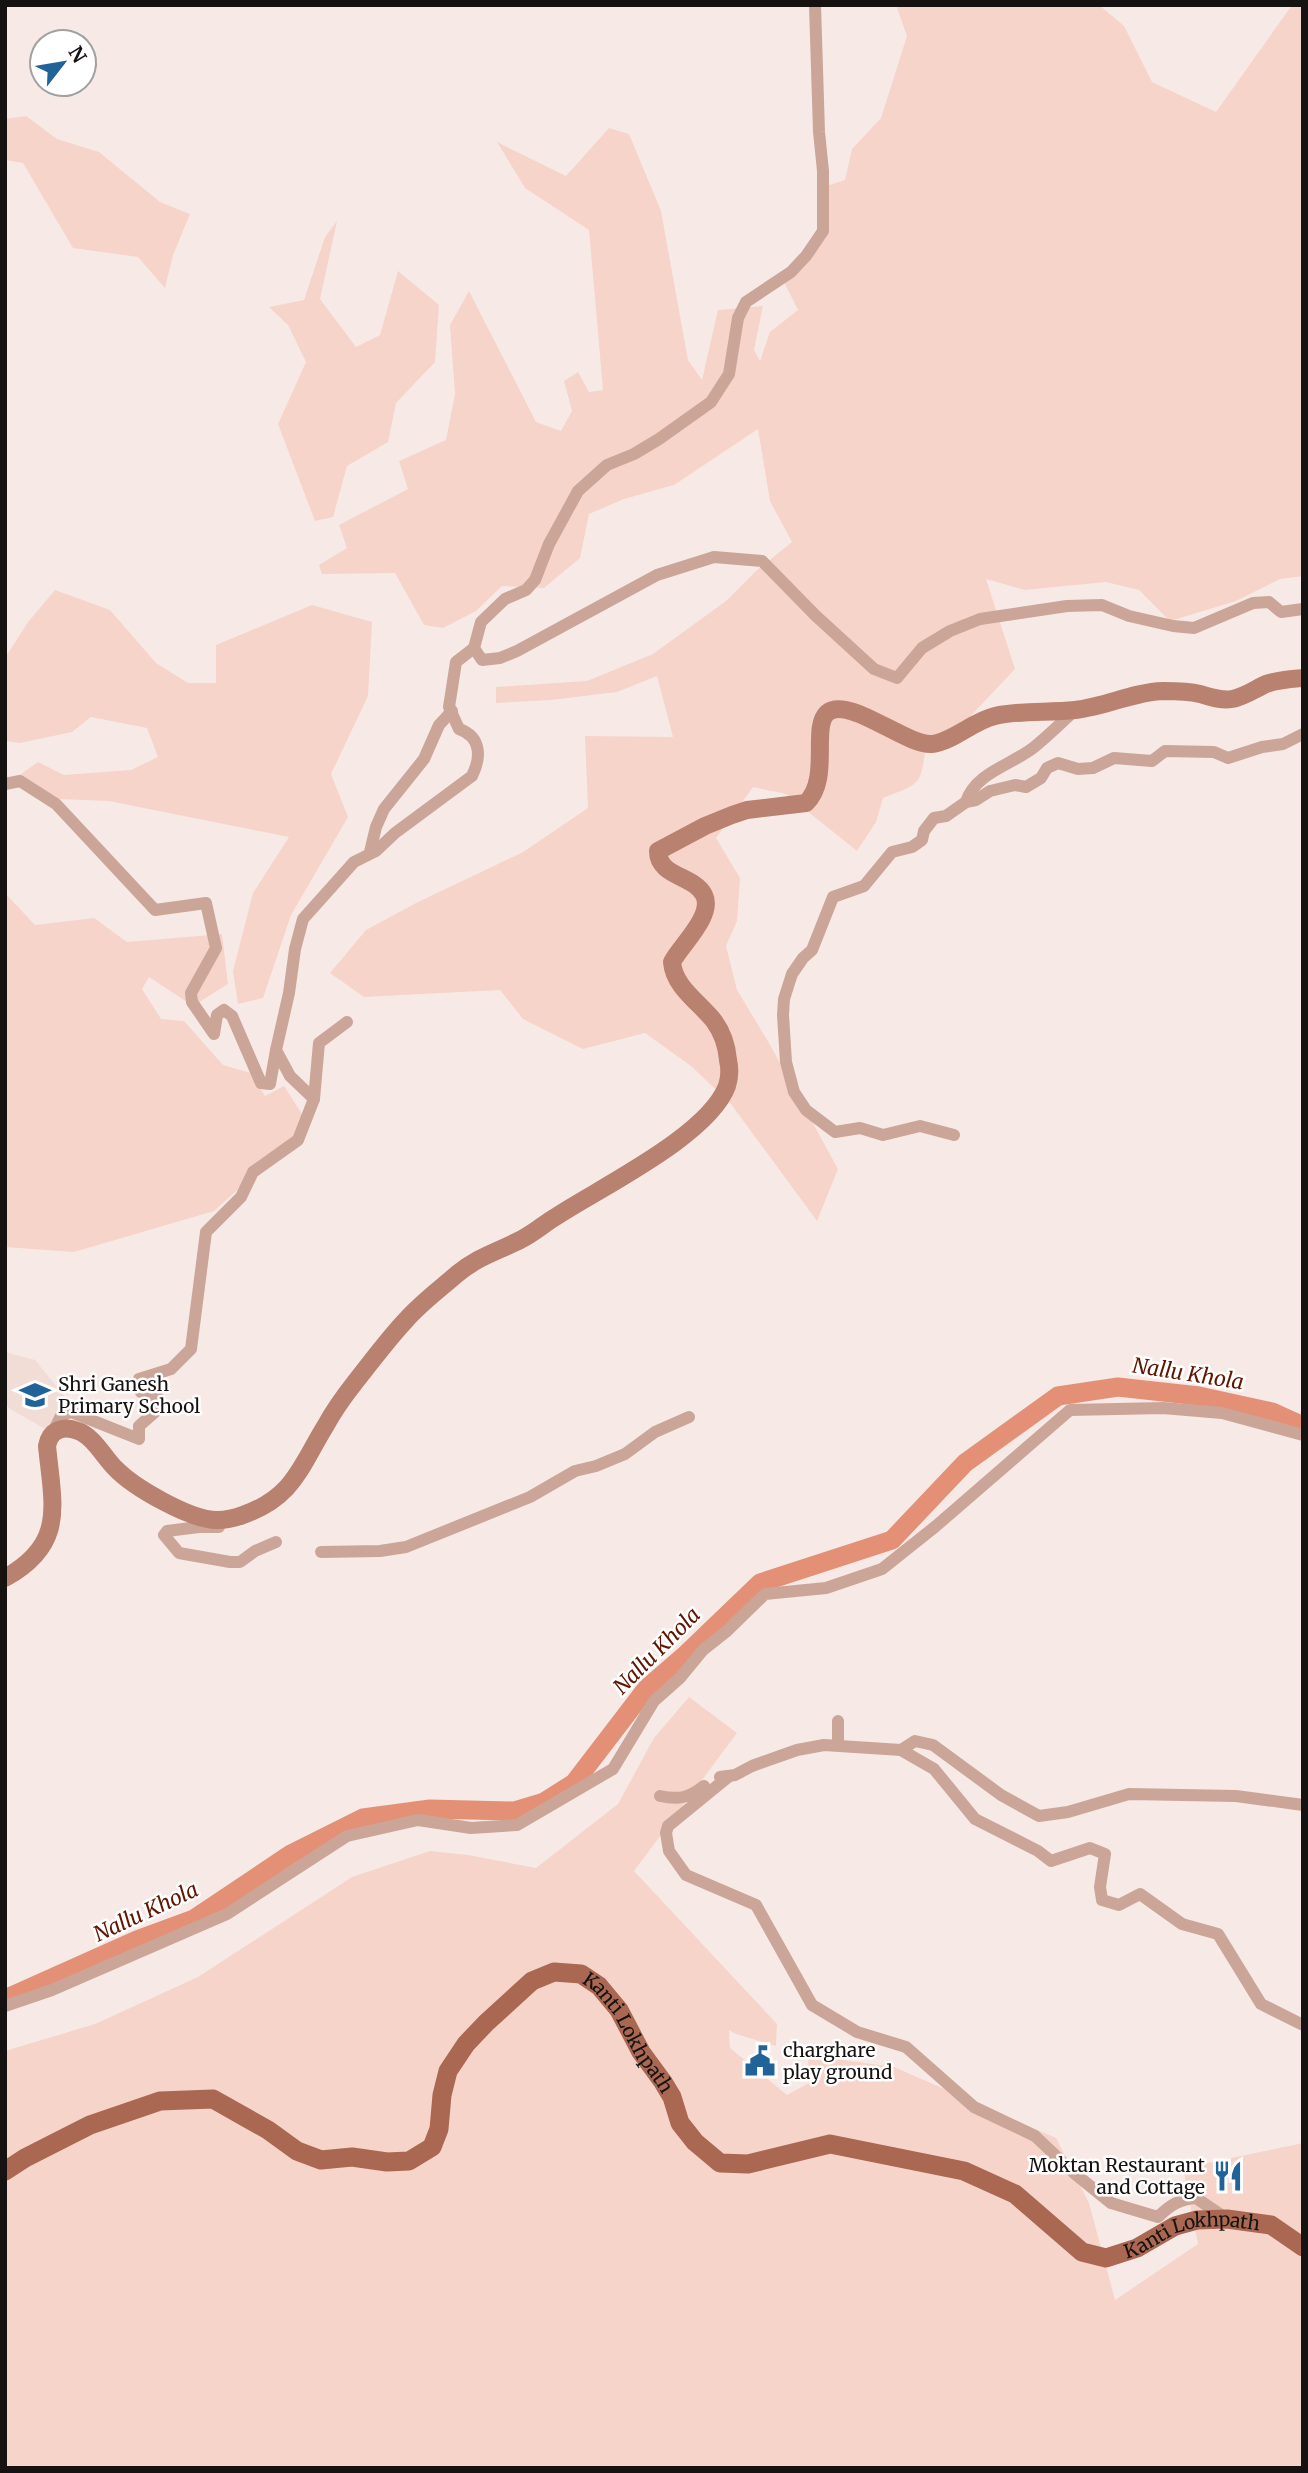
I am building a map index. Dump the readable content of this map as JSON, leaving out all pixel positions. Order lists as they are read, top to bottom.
{
  "streets": {
    "main road": ["Kanti Lokhpath"]
  },
  "water": ["Nallu Khola"],
  "places": {
    "school or university": ["Shri Ganesh Primary School"],
    "public building": ["charghare play ground"],
    "restaurant": ["Moktan Restaurant and Cottage"]
  },
  "north": "top right"
}
